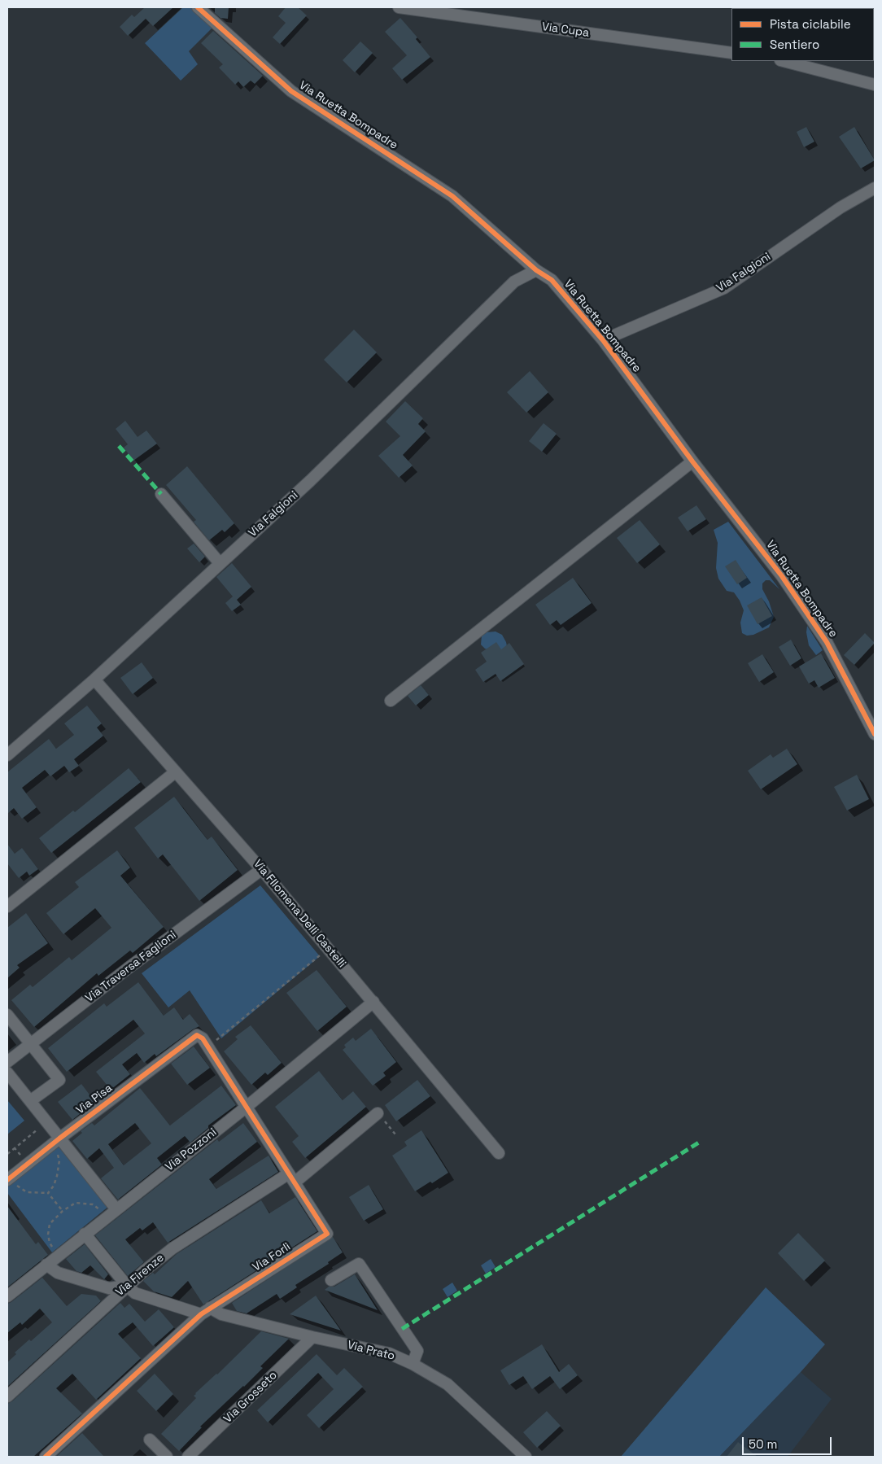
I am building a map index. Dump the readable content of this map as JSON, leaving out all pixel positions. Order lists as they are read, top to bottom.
{
  "streets": {
    "street": [
      "Via Cupa",
      "Via Ruetta Bompadre",
      "Via Falgioni",
      "Via FIlomena Delli Castelli",
      "Via Traversa Faglioni",
      "Via Pisa",
      "Via Pozzoni",
      "Via Forlì",
      "Via Firenze",
      "Via Prato",
      "Via Grosseto"
    ]
  },
  "crossings": [
    ["Via Ruetta Bompadre", "Via Falgioni"],
    ["Via Falgioni", "Via FIlomena Delli Castelli"],
    ["Via FIlomena Delli Castelli", "Via Traversa Faglioni"],
    ["Via FIlomena Delli Castelli", "Via Pozzoni"],
    ["Via Pisa", "Via Forlì"],
    ["Via Pozzoni", "Via Forlì"],
    ["Via Pozzoni", "Via Prato"],
    ["Via Forlì", "Via Firenze"],
    ["Via Forlì", "Via Prato"],
    ["Via Firenze", "Via Prato"],
    ["Via Prato", "Via Grosseto"]
  ],
  "legend": ["Pista ciclabile", "Sentiero"],
  "scale_bar": "50 m"
}
